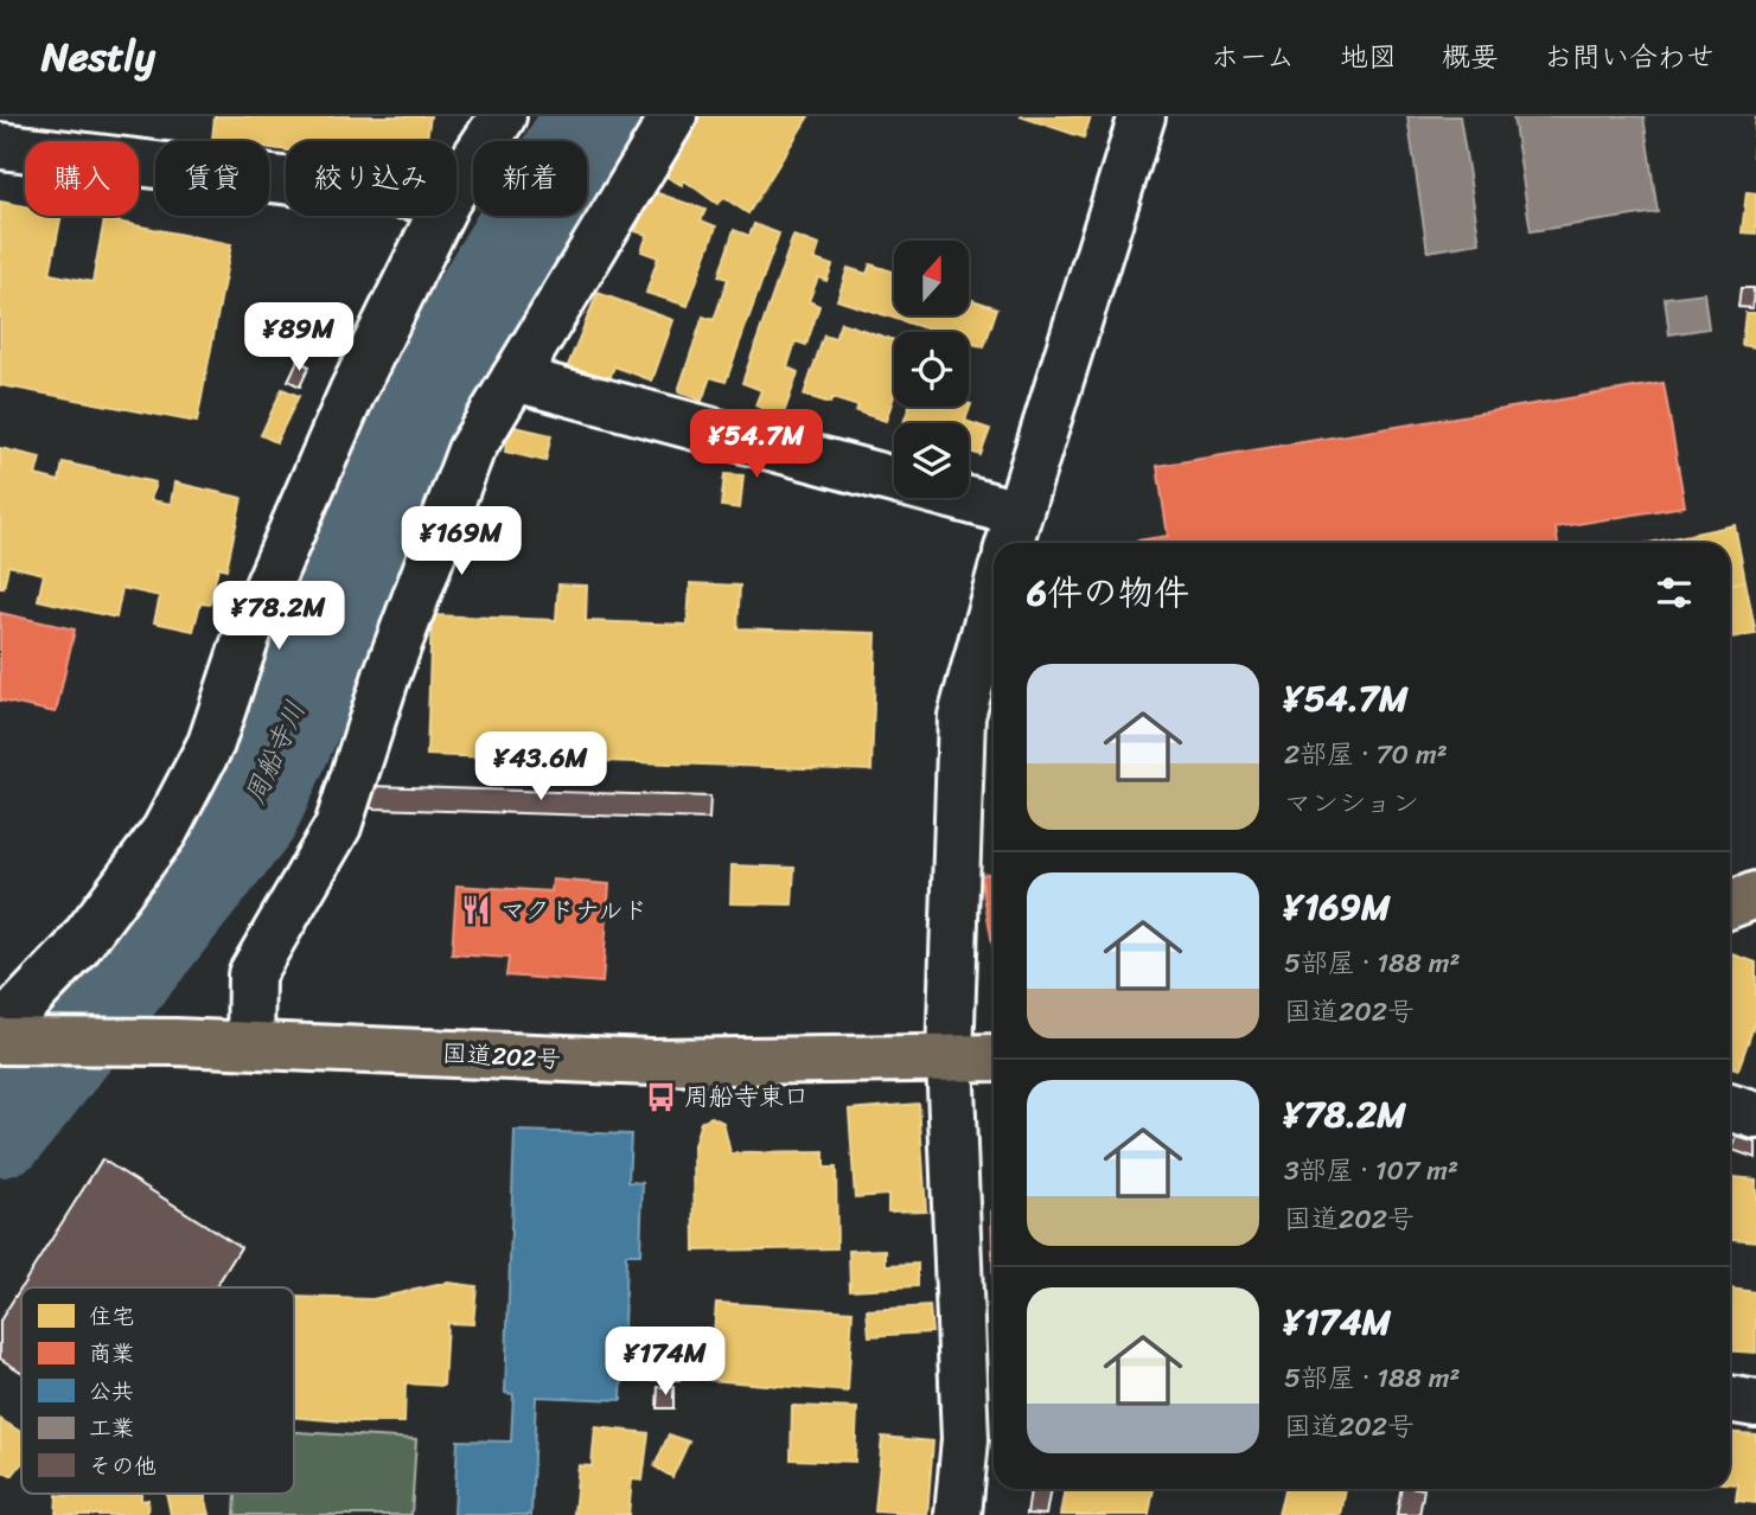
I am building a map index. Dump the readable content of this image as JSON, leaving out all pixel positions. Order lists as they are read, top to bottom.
{
  "streets": {
    "highway": ["国道202号"]
  },
  "water": ["周船寺川"],
  "places": {
    "restaurant": ["マクドナルド"],
    "bus stop": ["周船寺東口"]
  },
  "legend": [
    "住宅",
    "商業",
    "公共",
    "工業",
    "その他"
  ],
  "north": "top",
  "page": {
    "header": "Nestly",
    "nav": [
      "ホーム",
      "地図",
      "概要",
      "お問い合わせ"
    ],
    "chip": [
      "購入",
      "賃貸",
      "絞り込み",
      "新着"
    ],
    "price": [
      "¥89M",
      "¥54.7M",
      "¥169M",
      "¥78.2M",
      "¥43.6M",
      "¥174M"
    ],
    "heading": "6件の物件",
    "list": [
      {
        "name": "¥54.7M",
        "note": "2部屋 · 70 m² · マンション"
      },
      {
        "name": "¥169M",
        "note": "5部屋 · 188 m² · 国道202号"
      },
      {
        "name": "¥78.2M",
        "note": "3部屋 · 107 m² · 国道202号"
      },
      {
        "name": "¥174M",
        "note": "5部屋 · 188 m² · 国道202号"
      }
    ]
  }
}
